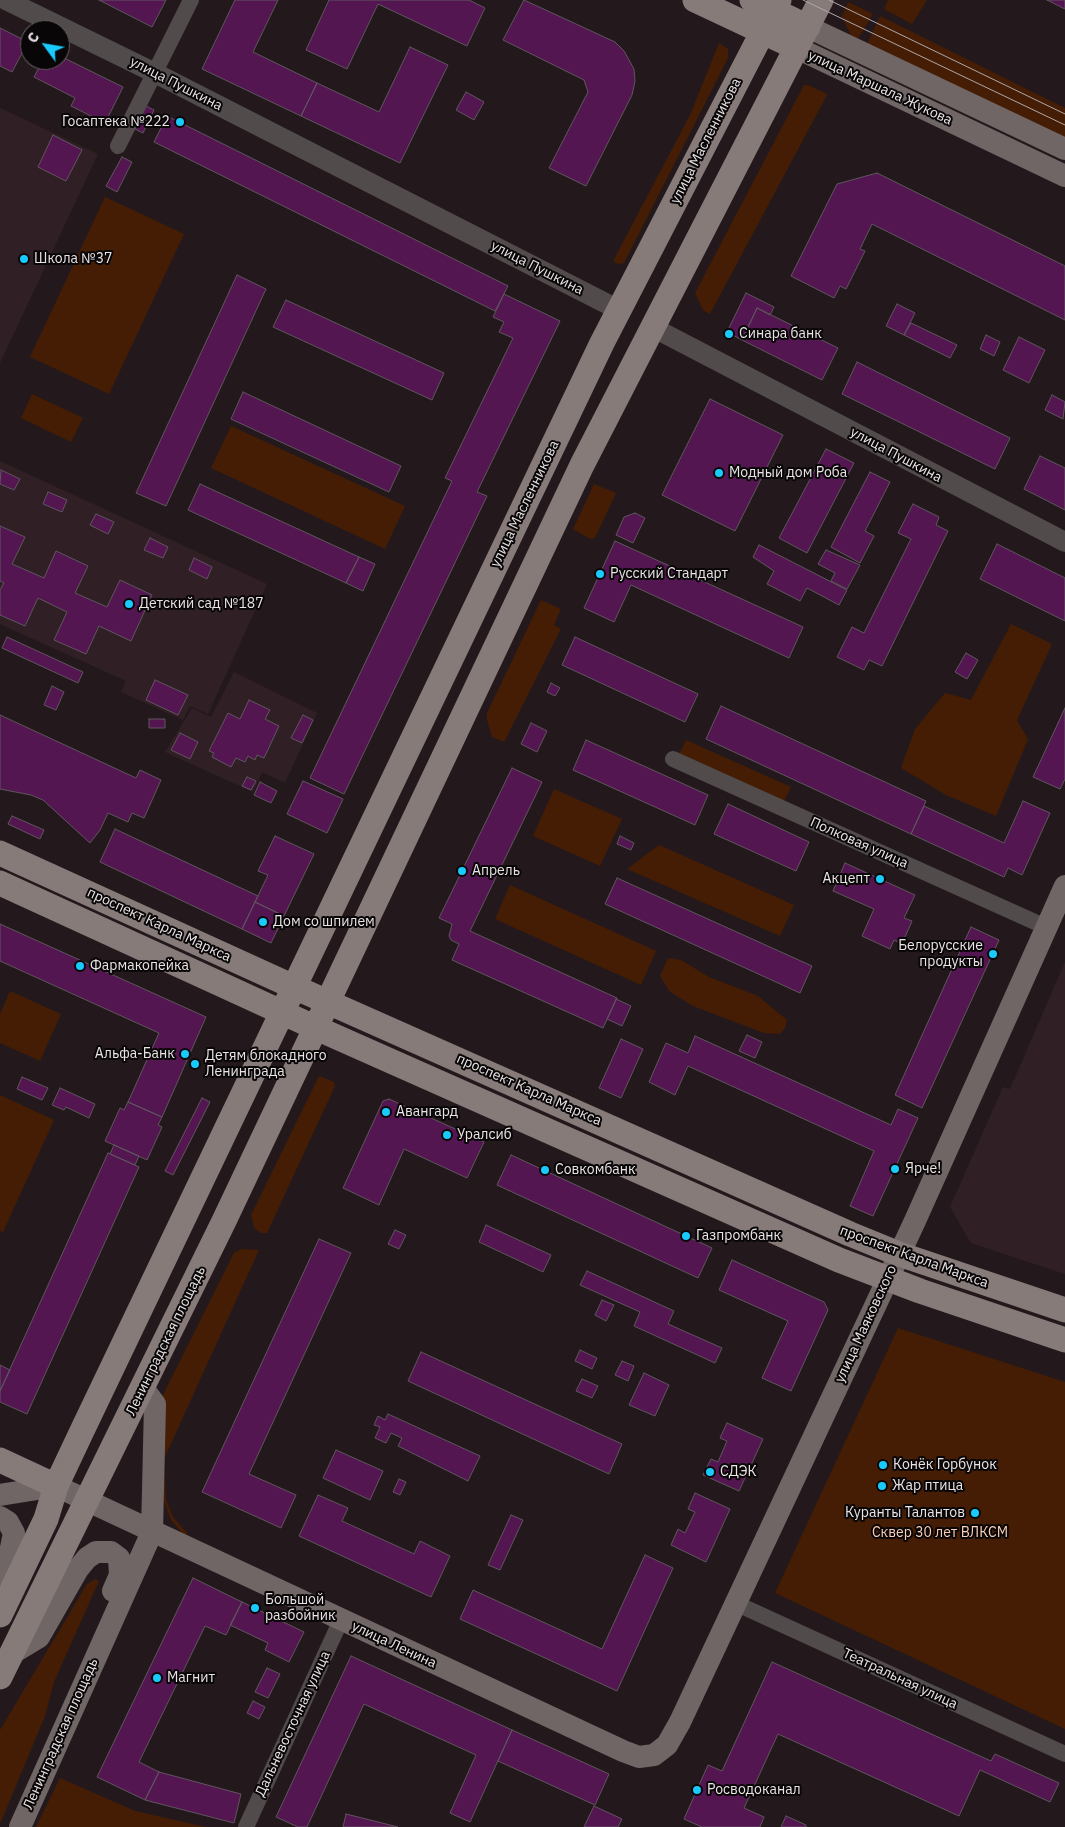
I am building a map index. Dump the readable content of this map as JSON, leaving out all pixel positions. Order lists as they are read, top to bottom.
{
  "streets": {
    "main road": [
      "улица Пушкина",
      "улица Маршала Жукова",
      "улица Масленникова",
      "проспект Карла Маркса",
      "улица Маяковского",
      "Ленинградская площадь",
      "улица Ленина"
    ],
    "street": ["Полковая улица", "Театральная улица", "Дальневосточная улица"]
  },
  "crossings": [
    ["улица Пушкина", "улица Масленникова"],
    ["улица Маршала Жукова", "улица Масленникова"],
    ["улица Масленникова", "проспект Карла Маркса"],
    ["Полковая улица", "улица Маяковского"],
    ["проспект Карла Маркса", "улица Маяковского"],
    ["проспект Карла Маркса", "Ленинградская площадь"],
    ["улица Маяковского", "улица Ленина"],
    ["улица Маяковского", "Театральная улица"],
    ["Ленинградская площадь", "улица Ленина"],
    ["улица Ленина", "Дальневосточная улица"]
  ],
  "parks": ["Сквер 30 лет ВЛКСМ"],
  "places": [
    "Госаптека №222",
    "Школа №37",
    "Синара банк",
    "Модный дом Роба",
    "Русский Стандарт",
    "Детский сад №187",
    "Апрель",
    "Акцепт",
    "Дом со шпилем",
    "Белорусские продукты",
    "Фармакопейка",
    "Альфа-Банк",
    "Детям блокадного Ленинграда",
    "Авангард",
    "Уралсиб",
    "Ярче!",
    "Совкомбанк",
    "Газпромбанк",
    "Конёк Горбунок",
    "СДЭК",
    "Жар птица",
    "Куранты Талантов",
    "Большой разбойник",
    "Магнит",
    "Росводоканал"
  ],
  "north": "top left"
}
